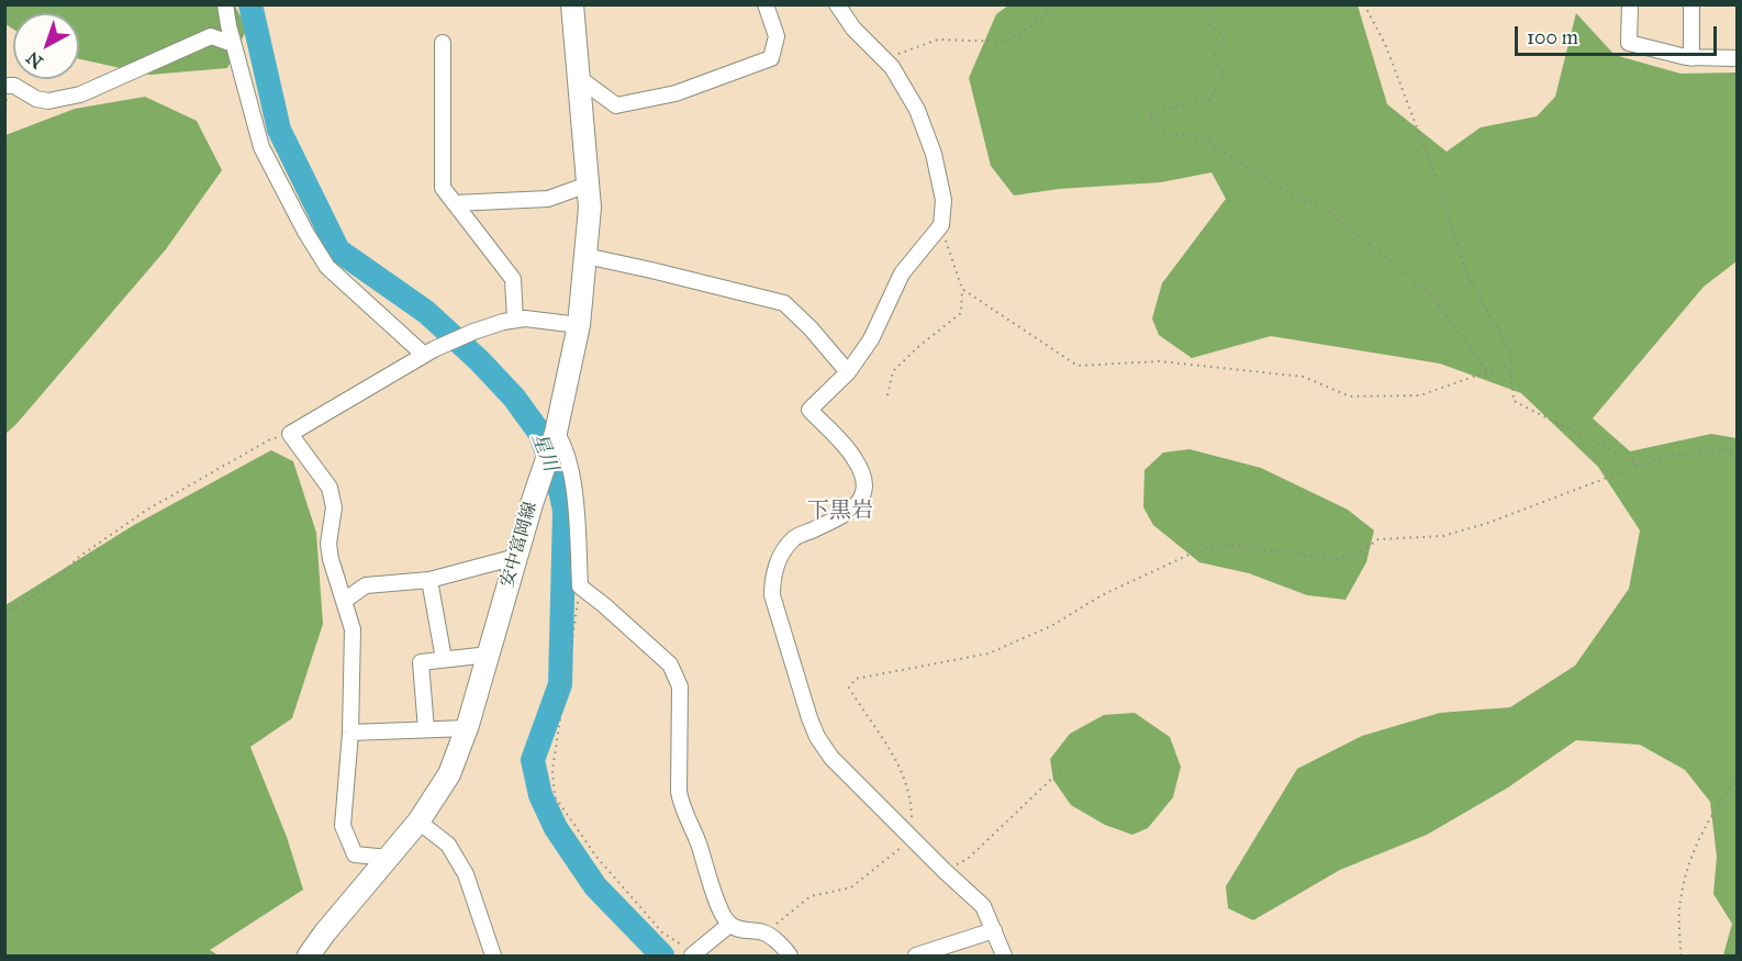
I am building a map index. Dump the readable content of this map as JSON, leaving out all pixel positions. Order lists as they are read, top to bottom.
{
  "streets": {
    "main road": ["安中富岡線"]
  },
  "districts": ["下黒岩"],
  "water": ["星川"],
  "scale_bar": "100 m",
  "north": "bottom left"
}
